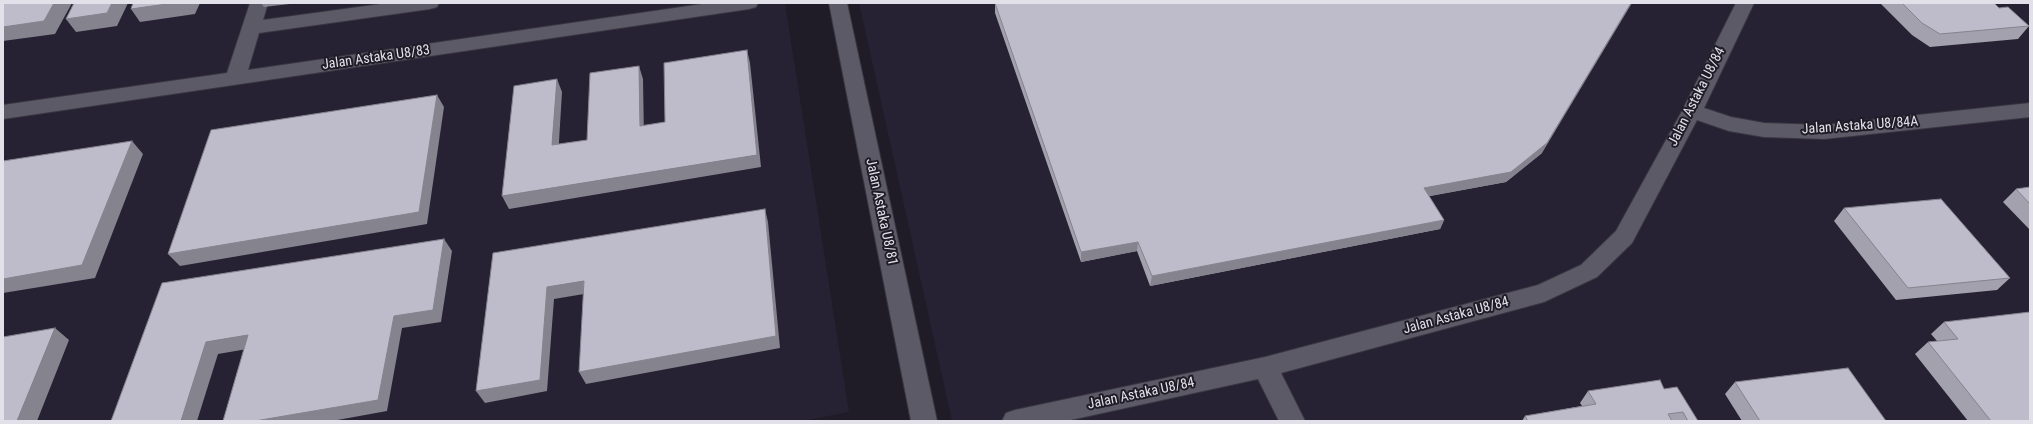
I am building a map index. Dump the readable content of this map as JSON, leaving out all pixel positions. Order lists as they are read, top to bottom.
{
  "streets": {
    "street": [
      "Jalan Astaka U8/83",
      "Jalan Astaka U8/84",
      "Jalan Astaka U8/84A",
      "Jalan Astaka U8/81"
    ]
  },
  "crossings": [
    ["Jalan Astaka U8/84", "Jalan Astaka U8/84A"]
  ]
}
